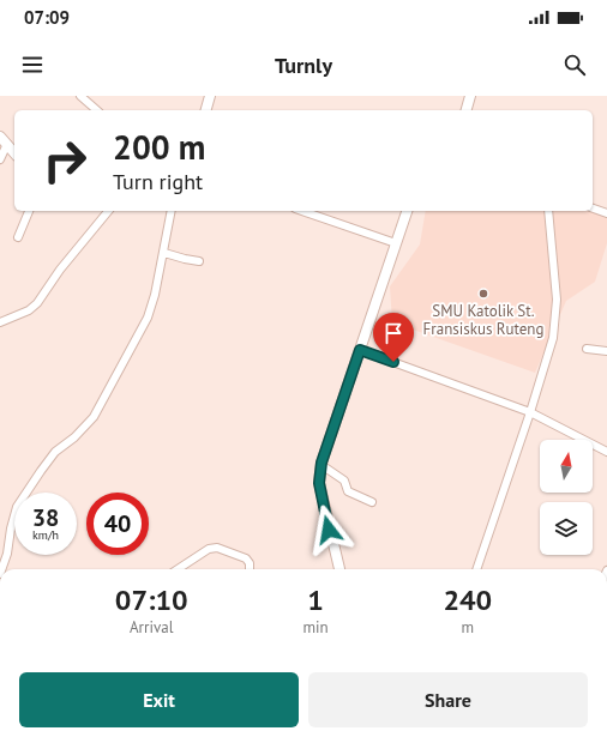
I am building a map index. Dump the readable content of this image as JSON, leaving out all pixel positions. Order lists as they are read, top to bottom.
{
  "places": ["SMU Katolik St. Fransiskus Ruteng"],
  "north": "top",
  "page": {
    "status": "07:09",
    "header": "Turnly",
    "turn": ["200 m", "Turn right"],
    "speed": "38 km/h",
    "limit": "40",
    "eta": [
      "07:10",
      "Arrival",
      "1",
      "min",
      "240",
      "m"
    ],
    "buttons": ["Exit", "Share"]
  }
}
